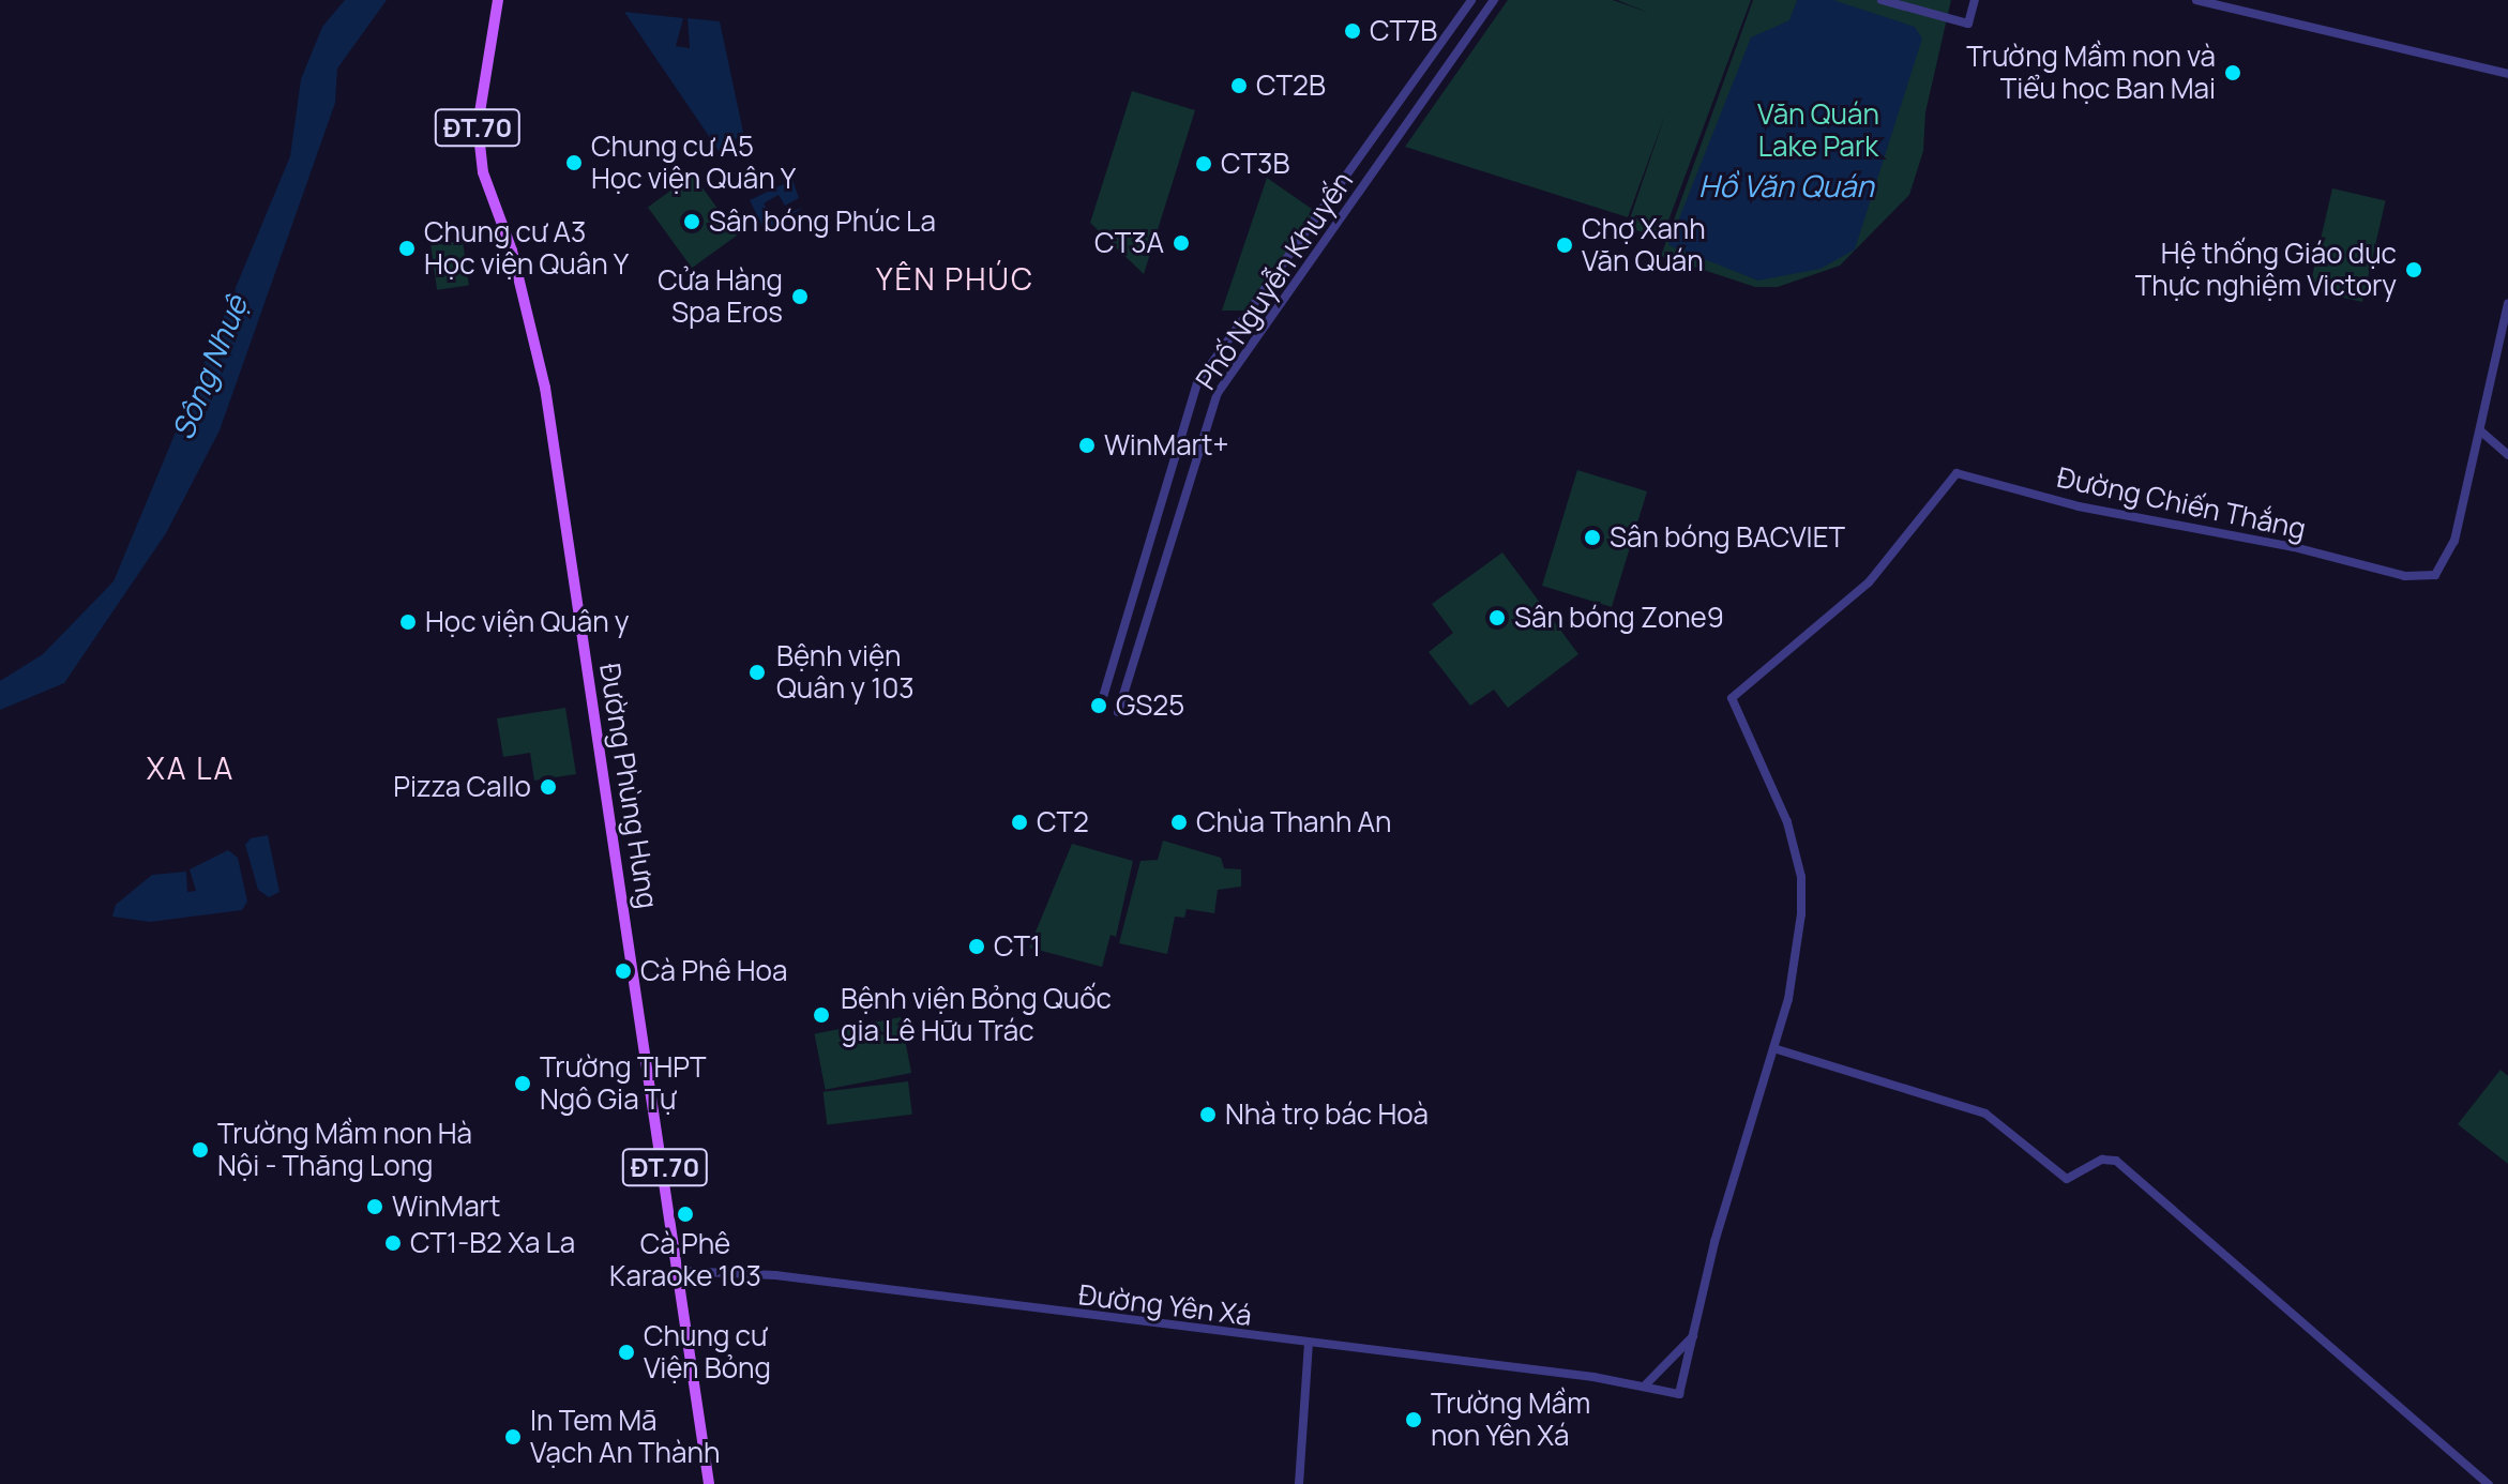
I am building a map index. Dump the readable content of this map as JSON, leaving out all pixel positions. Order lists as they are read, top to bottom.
{
  "streets": {
    "main road": ["ĐT.70", "Đường Phùng Hưng"],
    "street": ["Phố Nguyễn Khuyến", "Đường Chiến Thắng", "Đường Yên Xá"]
  },
  "crossings": [
    ["Đường Chiến Thắng", "Đường Yên Xá"],
    ["Đường Phùng Hưng", "Đường Yên Xá"]
  ],
  "districts": ["YÊN PHÚC", "XA LA"],
  "water": ["Hồ Văn Quán", "Sông Nhuệ"],
  "parks": ["Văn Quán Lake Park"],
  "places": [
    "CT7B",
    "Trường Mầm non và Tiểu học Ban Mai",
    "CT2B",
    "Chung cư A5 Học viện Quân Y",
    "CT3B",
    "Sân bóng Phúc La",
    "CT3A",
    "Chợ Xanh Văn Quán",
    "Chung cư A3 Học viện Quân Y",
    "Hệ thống Giáo dục Thực nghiệm Victory",
    "Cửa Hàng Spa Eros",
    "WinMart+",
    "Sân bóng BACVIET",
    "Sân bóng Zone9",
    "Học viện Quân y",
    "Bệnh viện Quân y 103",
    "GS25",
    "Pizza Callo",
    "CT2",
    "Chùa Thanh An",
    "CT1",
    "Cà Phê Hoa",
    "Bệnh viện Bỏng Quốc gia Lê Hữu Trác",
    "Trường THPT Ngô Gia Tự",
    "Nhà trọ bác Hoà",
    "Trường Mầm non Hà Nội - Thăng Long",
    "WinMart",
    "Cà Phê Karaoke 103",
    "CT1-B2 Xa La",
    "Chung cư Viện Bỏng",
    "Trường Mầm non Yên Xá",
    "In Tem Mã Vạch An Thành"
  ]
}
